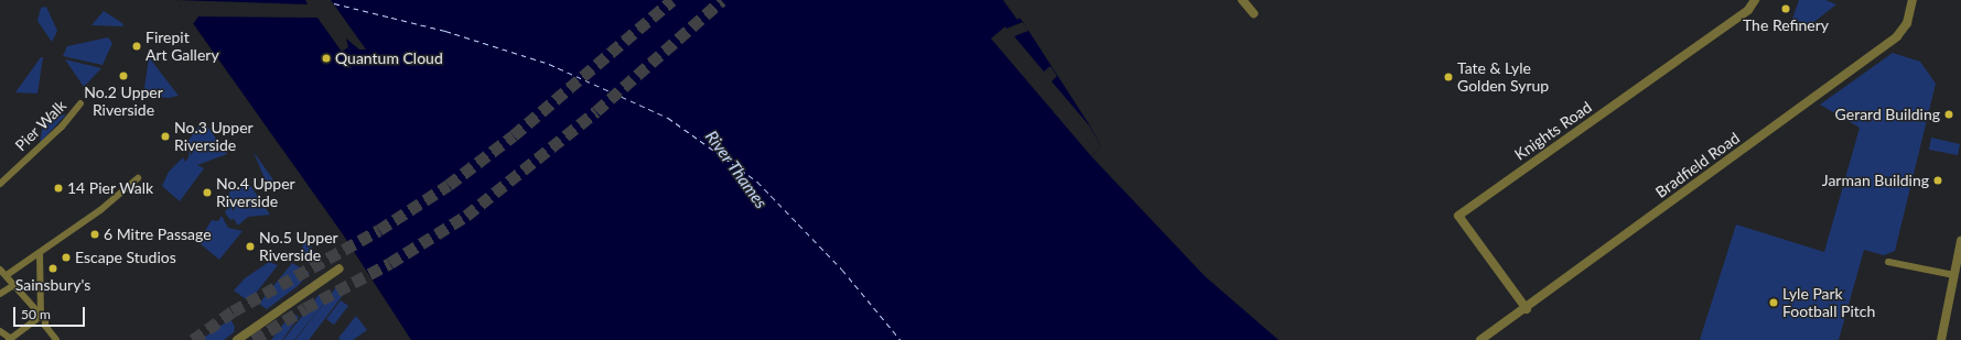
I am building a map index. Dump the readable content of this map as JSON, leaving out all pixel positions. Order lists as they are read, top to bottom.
{
  "streets": {
    "street": ["Pier Walk", "Knights Road", "Bradfield Road"]
  },
  "crossings": [
    ["Knights Road", "Bradfield Road"]
  ],
  "water": ["River Thames"],
  "places": [
    "The Refinery",
    "Firepit Art Gallery",
    "Quantum Cloud",
    "No.2 Upper Riverside",
    "Tate & Lyle Golden Syrup",
    "Gerard Building",
    "No.3 Upper Riverside",
    "Jarman Building",
    "14 Pier Walk",
    "No.4 Upper Riverside",
    "6 Mitre Passage",
    "No.5 Upper Riverside",
    "Escape Studios",
    "Sainsbury's",
    "Lyle Park Football Pitch"
  ],
  "scale_bar": "50 m"
}
